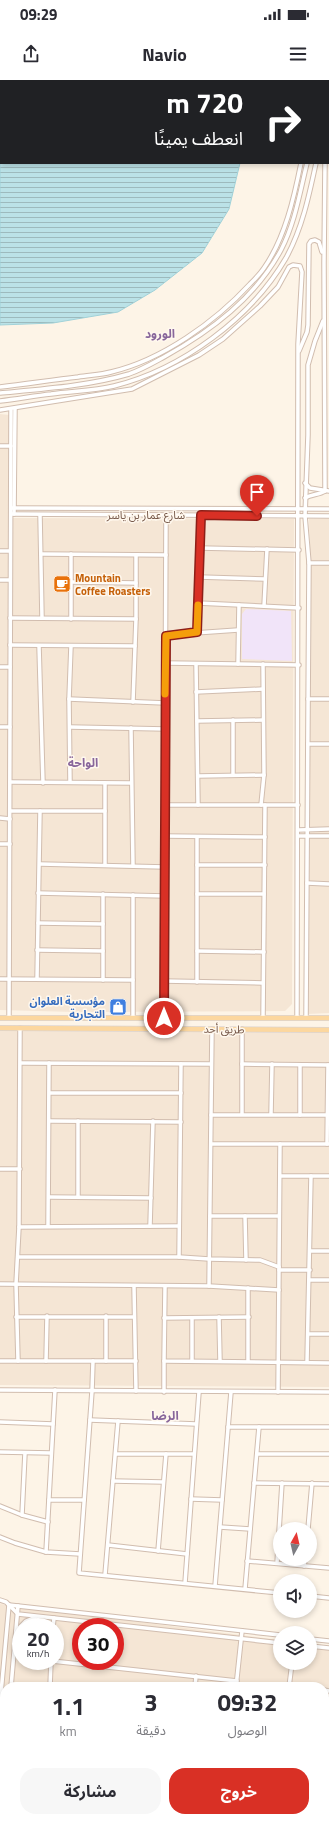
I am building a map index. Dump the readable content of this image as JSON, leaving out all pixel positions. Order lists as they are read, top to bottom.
{
  "streets": {
    "main road": ["طريق أحد"],
    "street": ["شارع عمار بن ياسر"]
  },
  "districts": ["الورود", "الواحة", "الرضا"],
  "places": {
    "cafe": ["Mountain Coffee Roasters"],
    "shop": ["مؤسسة العلوان التجارية"]
  },
  "north": "top",
  "page": {
    "status": "09:29",
    "header": "Navio",
    "turn": ["720 m", "انعطف يمينًا"],
    "speed": "20 km/h",
    "limit": "30",
    "eta": [
      "09:32",
      "الوصول",
      "3",
      "دقيقة",
      "1.1",
      "km"
    ],
    "buttons": ["خروج", "مشاركة"]
  }
}
